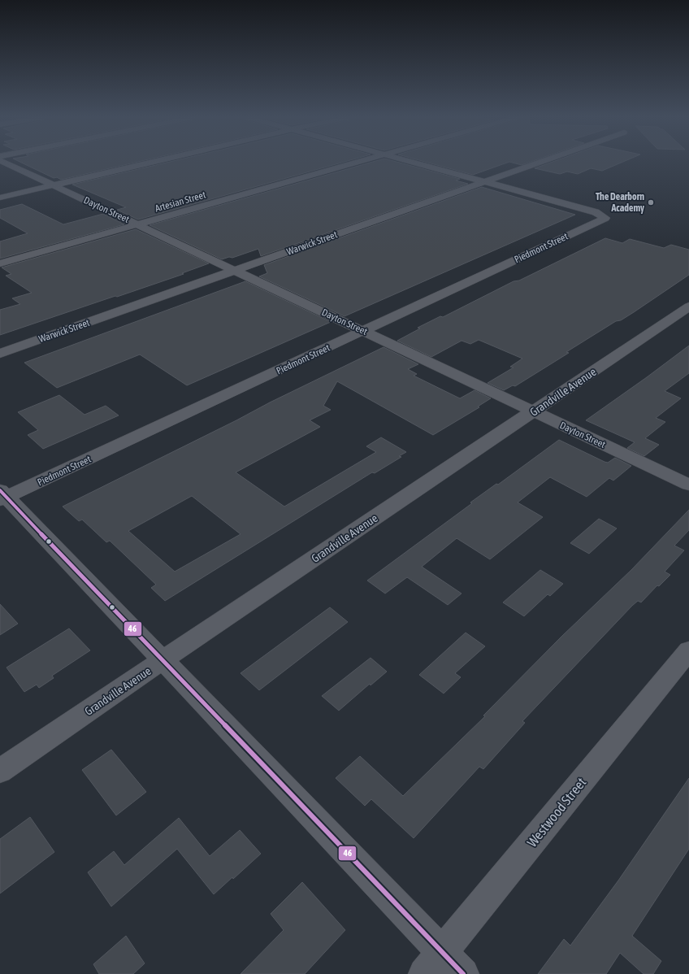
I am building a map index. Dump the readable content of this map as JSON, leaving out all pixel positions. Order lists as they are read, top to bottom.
{
  "streets": {
    "street": [
      "Artesian Street",
      "Dayton Street",
      "Warwick Street",
      "Piedmont Street",
      "Grandville Avenue",
      "Westwood Street"
    ]
  },
  "crossings": [
    ["Artesian Street", "Dayton Street"],
    ["Dayton Street", "Warwick Street"],
    ["Dayton Street", "Piedmont Street"],
    ["Dayton Street", "Grandville Avenue"],
    ["Warwick Street", "Piedmont Street"]
  ],
  "places": ["The Dearborn Academy"],
  "lines": ["transit line 46"]
}
